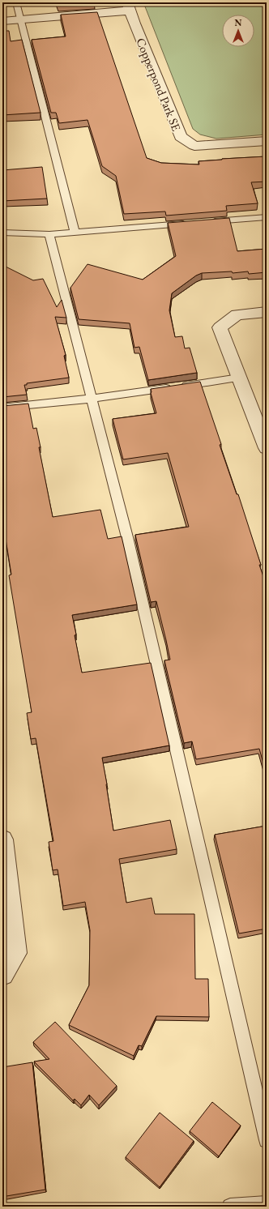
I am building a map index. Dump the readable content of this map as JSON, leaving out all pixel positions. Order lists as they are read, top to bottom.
{
  "streets": {
    "street": ["Copperpond Park SE"]
  },
  "north": "top"
}
